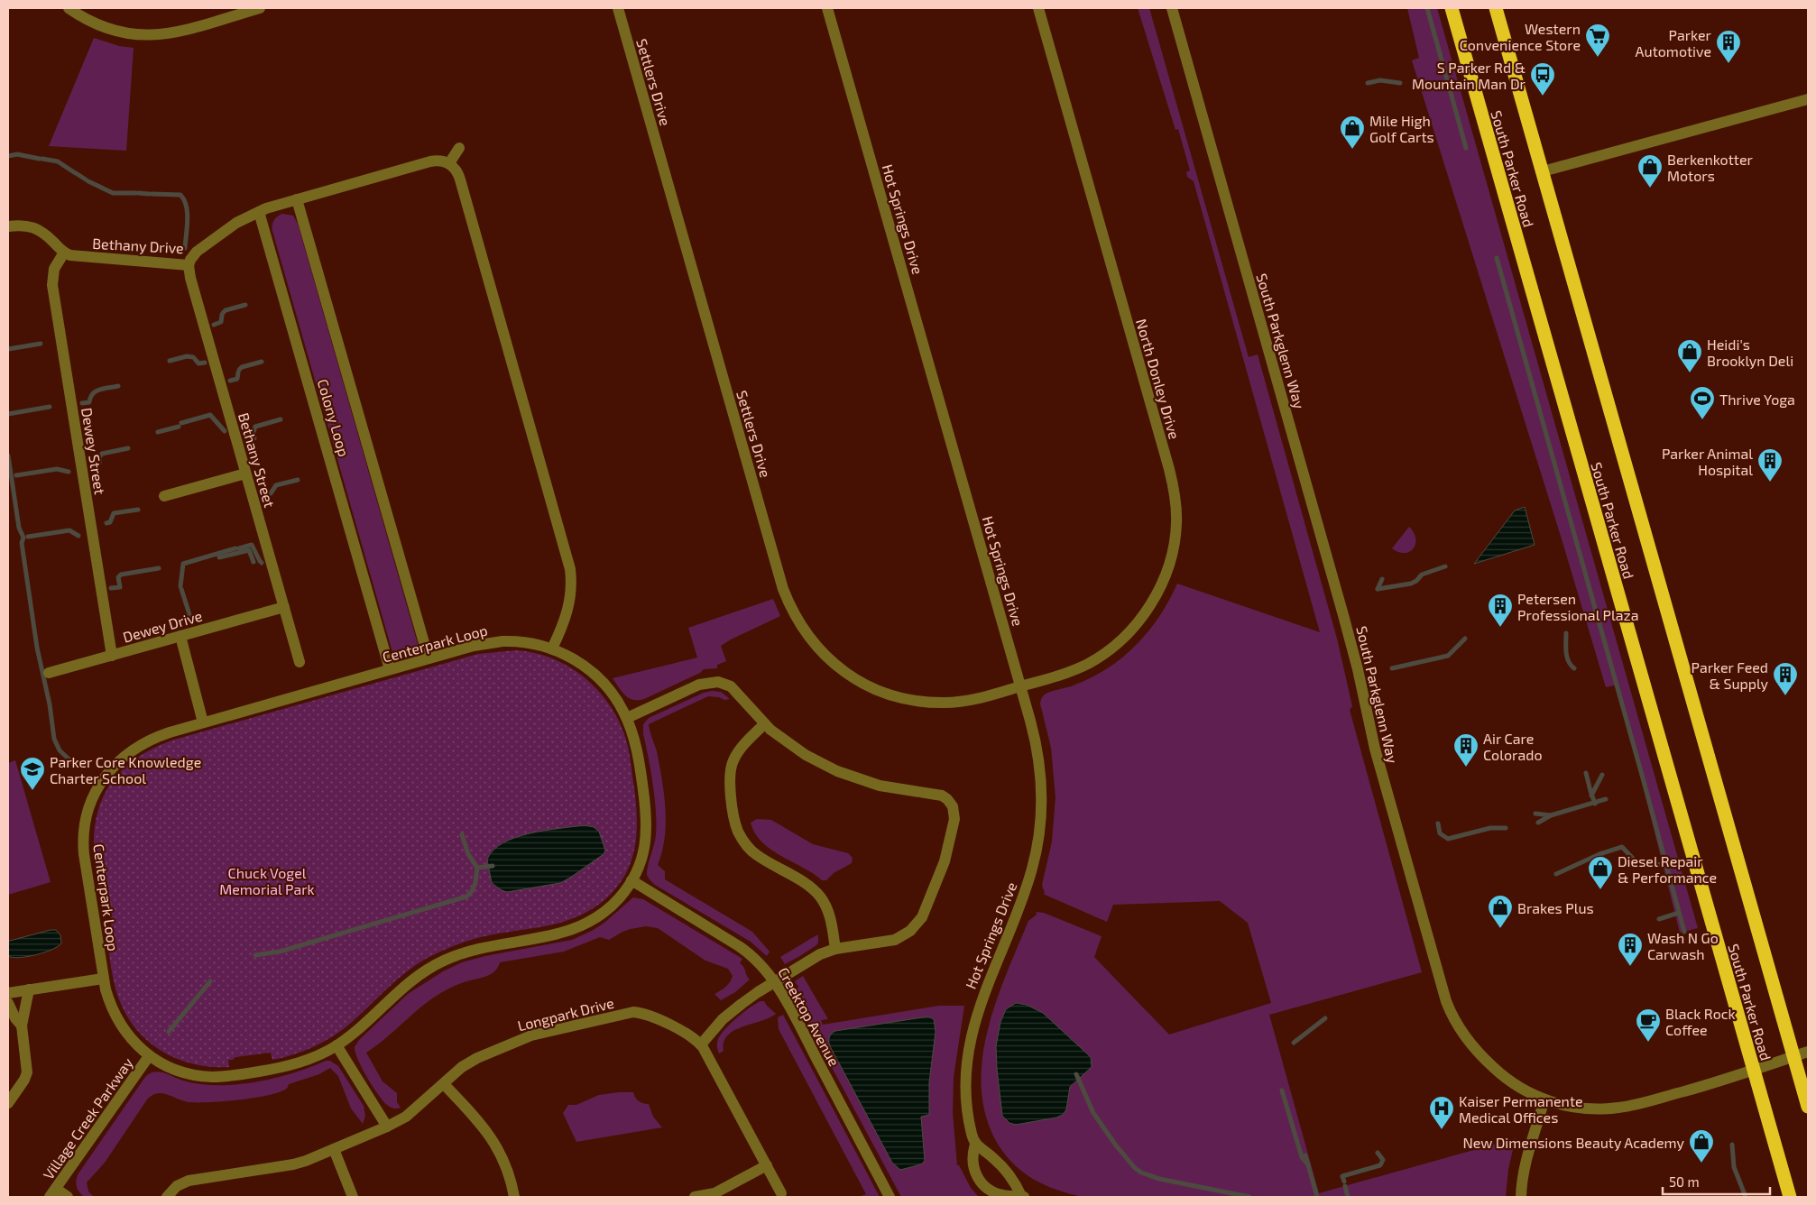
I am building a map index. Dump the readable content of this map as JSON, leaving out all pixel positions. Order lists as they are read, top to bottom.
{
  "streets": {
    "highway": ["South Parker Road"],
    "street": [
      "Settlers Drive",
      "Hot Springs Drive",
      "Bethany Drive",
      "South Parkglenn Way",
      "North Donley Drive",
      "Colony Loop",
      "Dewey Street",
      "Bethany Street",
      "Dewey Drive",
      "Centerpark Loop",
      "Longpark Drive",
      "Creektop Avenue",
      "Village Creek Parkway"
    ]
  },
  "crossings": [
    ["Settlers Drive", "Hot Springs Drive"],
    ["Settlers Drive", "North Donley Drive"],
    ["South Parker Road", "South Parkglenn Way"],
    ["Hot Springs Drive", "North Donley Drive"],
    ["Bethany Drive", "Colony Loop"],
    ["Bethany Drive", "Dewey Street"],
    ["Bethany Drive", "Bethany Street"],
    ["Colony Loop", "Centerpark Loop"],
    ["Dewey Street", "Dewey Drive"],
    ["Bethany Street", "Dewey Drive"],
    ["Centerpark Loop", "Creektop Avenue"],
    ["Centerpark Loop", "Village Creek Parkway"]
  ],
  "parks": ["Chuck Vogel Memorial Park"],
  "places": {
    "supermarket": ["Western Convenience Store"],
    "building": [
      "Parker Automotive",
      "Parker Animal Hospital",
      "Petersen Professional Plaza",
      "Parker Feed & Supply",
      "Air Care Colorado",
      "Wash N Go Carwash"
    ],
    "bus stop": ["S Parker Rd & Mountain Man Dr"],
    "shop": [
      "Mile High Golf Carts",
      "Berkenkotter Motors",
      "Heidi's Brooklyn Deli",
      "Diesel Repair & Performance",
      "Brakes Plus",
      "New Dimensions Beauty Academy"
    ],
    "sports": ["Thrive Yoga"],
    "school or university": ["Parker Core Knowledge Charter School"],
    "cafe": ["Black Rock Coffee"],
    "hospital": ["Kaiser Permanente Medical Offices"]
  },
  "scale_bar": "50 m"
}
